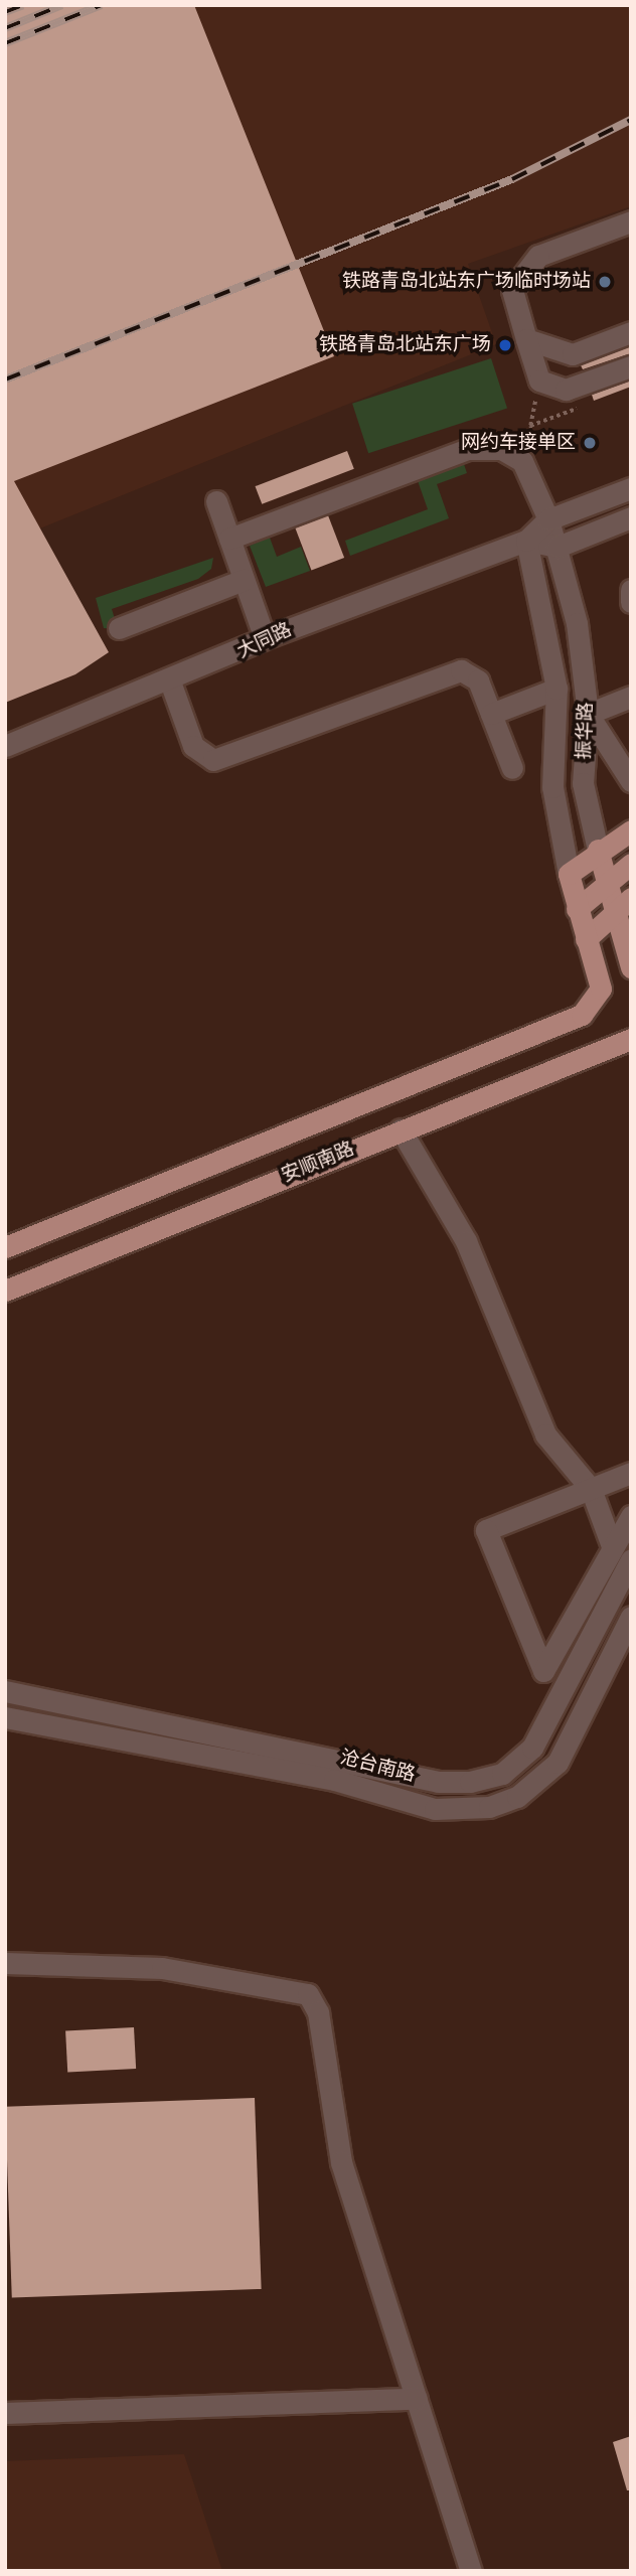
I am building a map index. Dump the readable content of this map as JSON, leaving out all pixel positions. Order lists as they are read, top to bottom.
{
  "streets": {
    "main road": ["振华路", "安顺南路"],
    "street": ["大同路", "沧台南路"]
  },
  "crossings": [
    ["大同路", "振华路"]
  ],
  "places": ["铁路青岛北站东广场临时场站", "铁路青岛北站东广场", "网约车接单区"]
}
